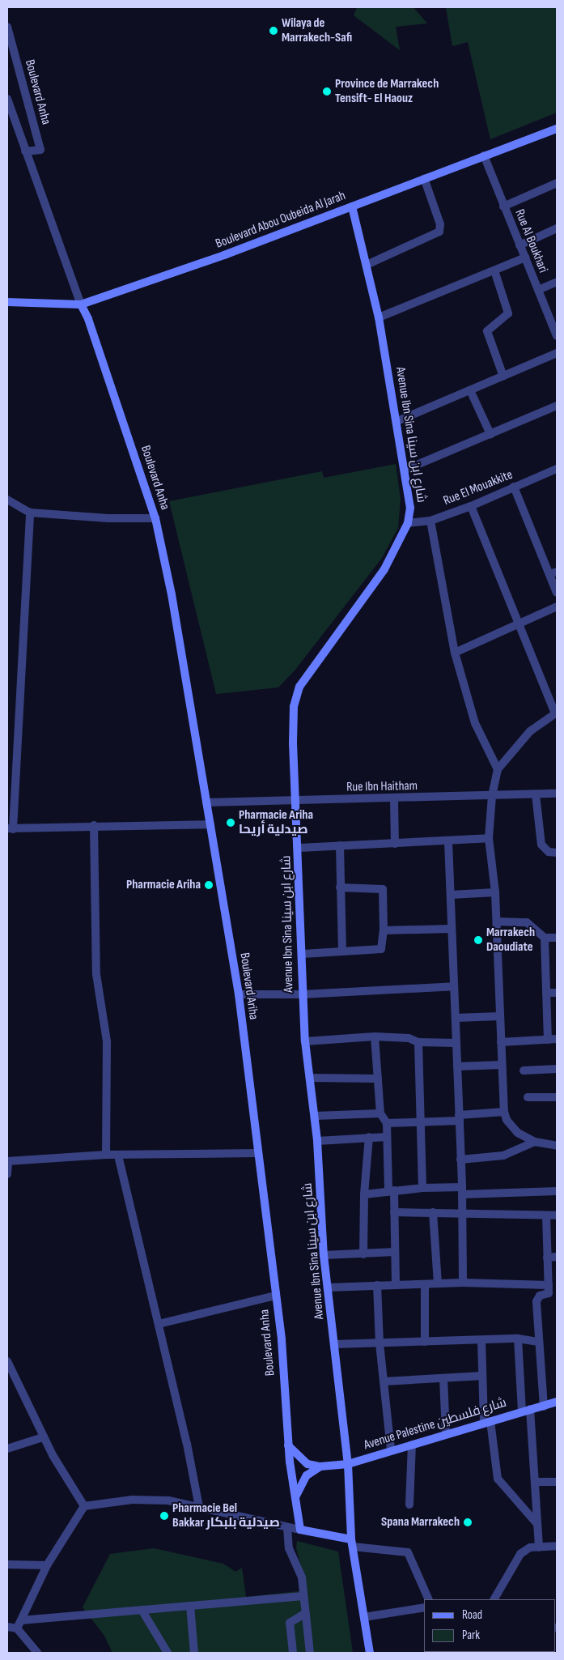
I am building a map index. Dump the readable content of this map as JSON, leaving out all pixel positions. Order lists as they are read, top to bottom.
{
  "streets": {
    "street": [
      "Boulevard Anha",
      "Boulevard Abou Oubeida Al Jarah",
      "Rue Al Boukhari",
      "Avenue Ibn Sina شارع ابن سينا",
      "Rue El Mouakkite",
      "Rue Ibn Haitham",
      "Boulevard Ariha",
      "Avenue Palestine شارع فلسطين"
    ]
  },
  "crossings": [
    ["Boulevard Anha", "Boulevard Abou Oubeida Al Jarah"],
    ["Boulevard Anha", "Rue Ibn Haitham"],
    ["Boulevard Anha", "Boulevard Ariha"],
    ["Boulevard Anha", "Avenue Palestine شارع فلسطين"],
    ["Boulevard Abou Oubeida Al Jarah", "Rue Al Boukhari"],
    ["Boulevard Abou Oubeida Al Jarah", "Avenue Ibn Sina شارع ابن سينا"],
    ["Avenue Ibn Sina شارع ابن سينا", "Rue El Mouakkite"],
    ["Avenue Ibn Sina شارع ابن سينا", "Rue Ibn Haitham"],
    ["Avenue Ibn Sina شارع ابن سينا", "Avenue Palestine شارع فلسطين"]
  ],
  "places": [
    "Wilaya de Marrakech-Safi",
    "Province de Marrakech Tensift- El Haouz",
    "Pharmacie Ariha صيدلية أريحا",
    "Pharmacie Ariha",
    "Marrakech Daoudiate",
    "Pharmacie Bel Bakkar صيدلية بلبكار",
    "Spana Marrakech"
  ],
  "legend": ["Road", "Park"]
}
